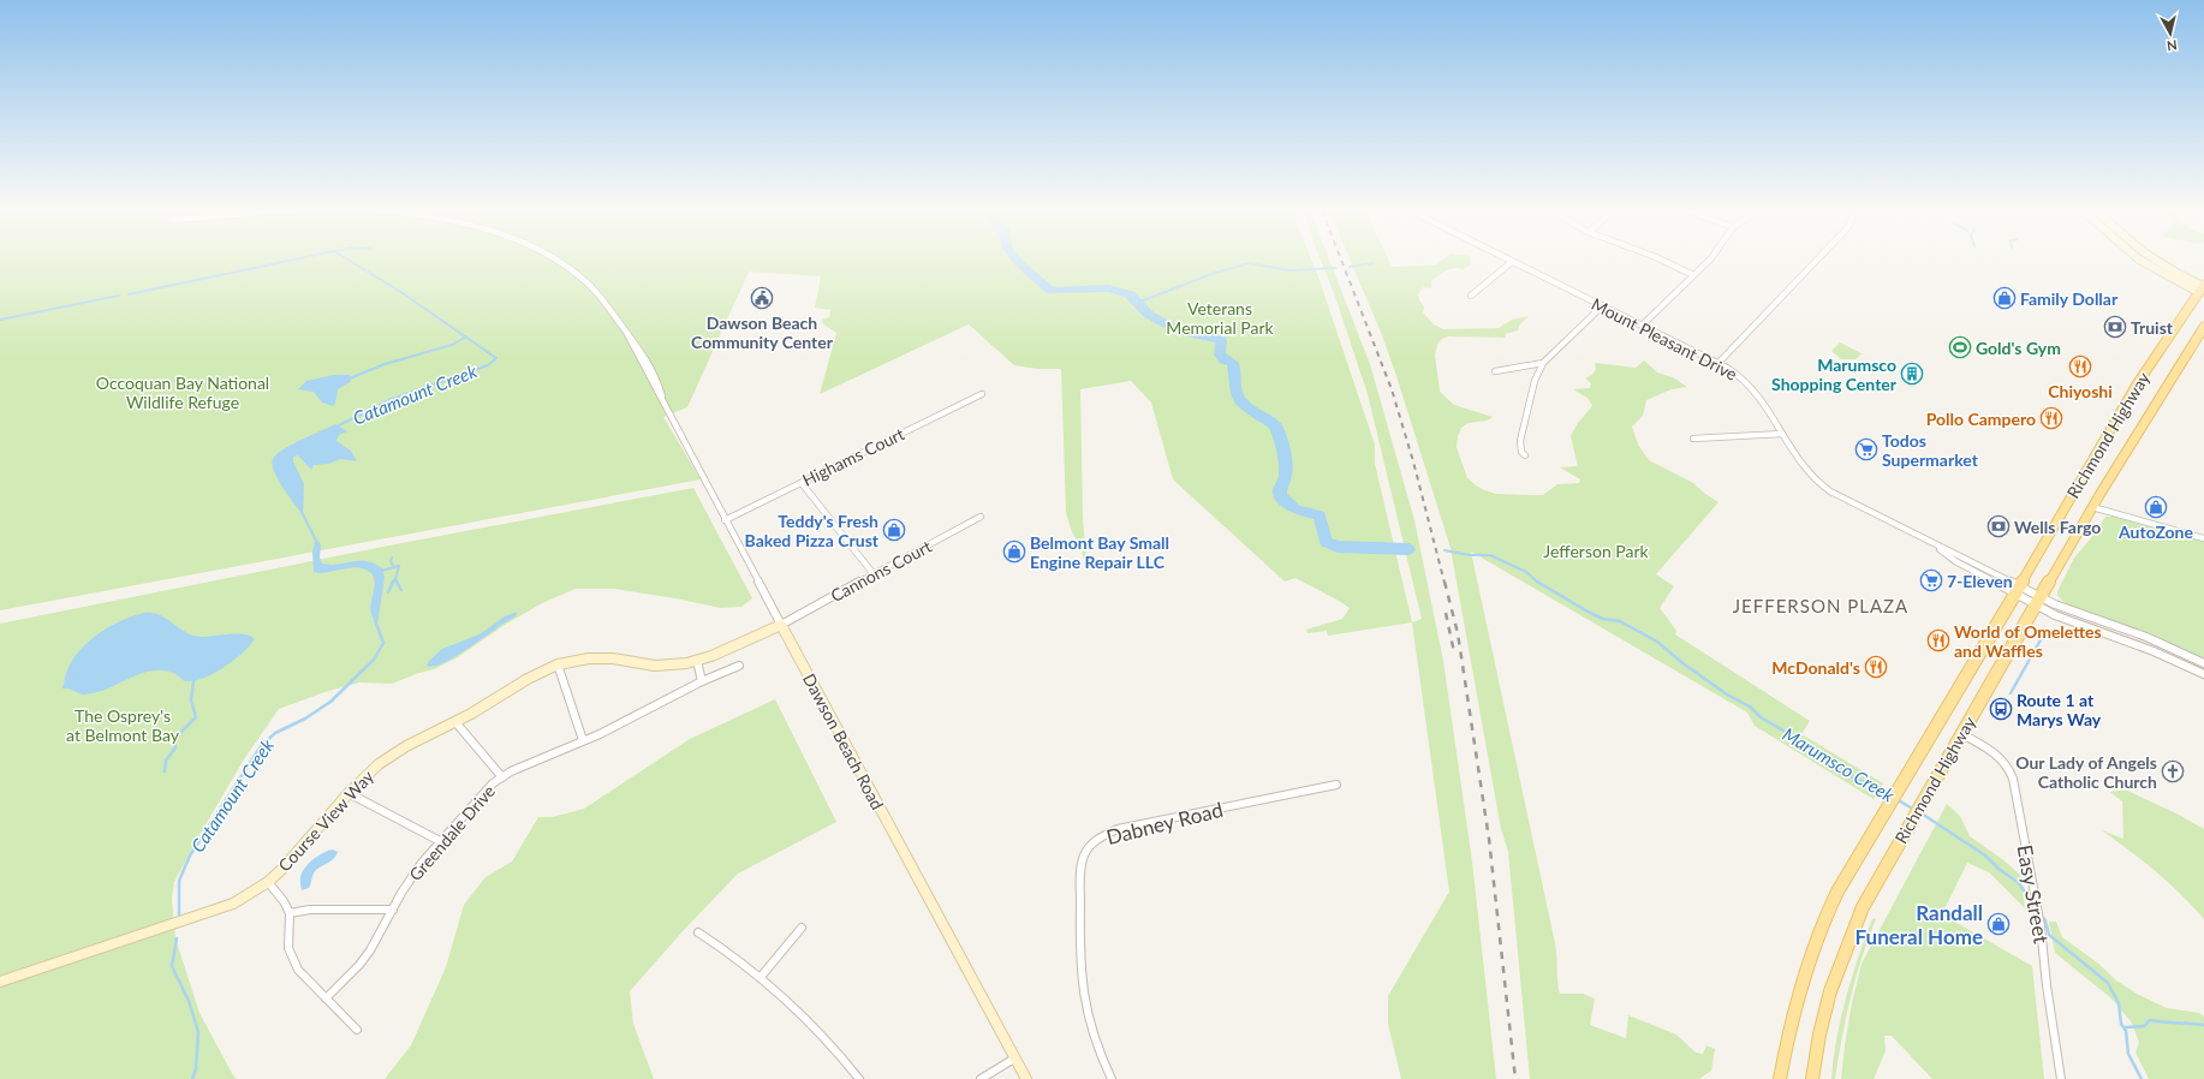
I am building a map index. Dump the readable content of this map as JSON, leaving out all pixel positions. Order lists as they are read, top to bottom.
{
  "streets": {
    "main road": ["Richmond Highway"],
    "street": [
      "Mount Pleasant Drive",
      "Highams Court",
      "Cannons Court",
      "Dawson Beach Road",
      "Course View Way",
      "Dabney Road",
      "Greendale Drive",
      "Easy Street"
    ]
  },
  "crossings": [
    ["Mount Pleasant Drive", "Richmond Highway"],
    ["Richmond Highway", "Easy Street"],
    ["Highams Court", "Dawson Beach Road"],
    ["Cannons Court", "Dawson Beach Road"],
    ["Cannons Court", "Course View Way"],
    ["Dawson Beach Road", "Course View Way"]
  ],
  "districts": ["JEFFERSON PLAZA"],
  "water": ["Catamount Creek", "Marumsco Creek"],
  "parks": [
    "Veterans Memorial Park",
    "Occoquan Bay National Wildlife Refuge",
    "Jefferson Park",
    "The Osprey's at Belmont Bay"
  ],
  "places": {
    "public building": ["Dawson Beach Community Center"],
    "shop": [
      "Family Dollar",
      "AutoZone",
      "Teddy's Fresh Baked Pizza Crust",
      "Belmont Bay Small Engine Repair LLC",
      "Randall Funeral Home"
    ],
    "bank": ["Truist", "Wells Fargo"],
    "sports": ["Gold's Gym"],
    "restaurant": [
      "Chiyoshi",
      "Pollo Campero",
      "World of Omelettes and Waffles",
      "McDonald's"
    ],
    "building": ["Marumsco Shopping Center"],
    "supermarket": ["Todos Supermarket", "7-Eleven"],
    "bus stop": ["Route 1 at Marys Way"],
    "church": ["Our Lady of Angels Catholic Church"]
  },
  "north": "bottom"
}
